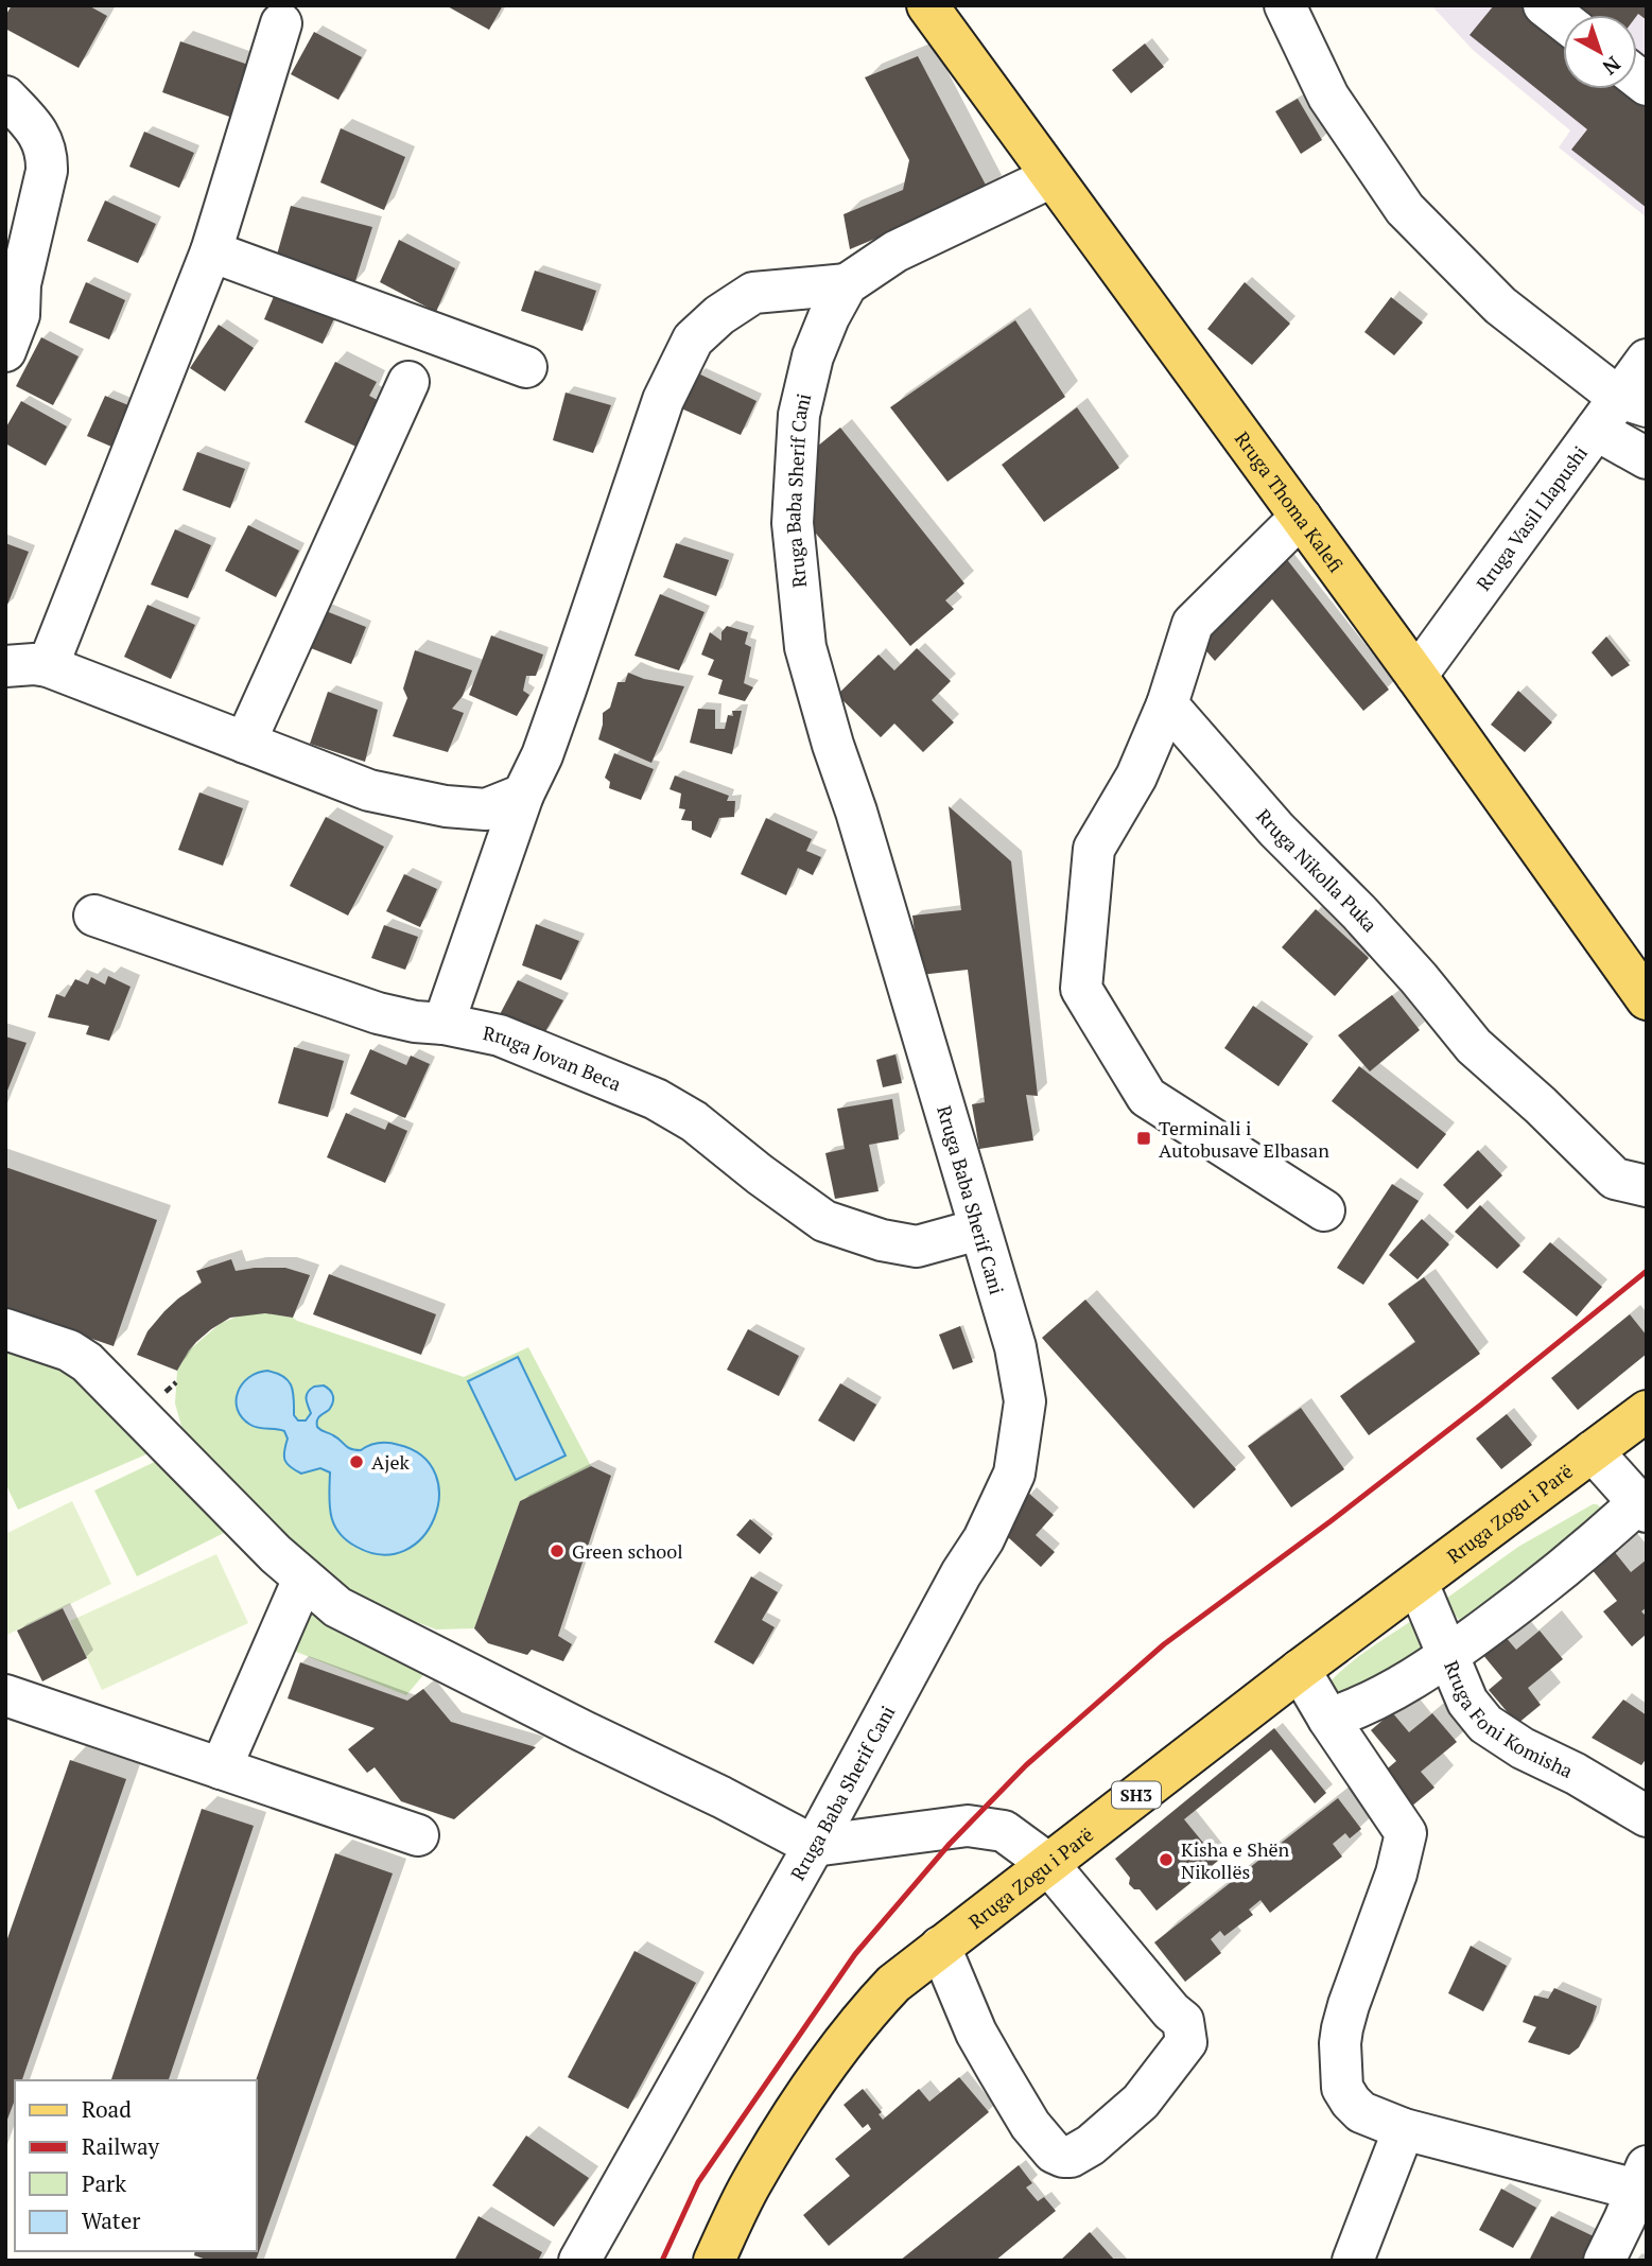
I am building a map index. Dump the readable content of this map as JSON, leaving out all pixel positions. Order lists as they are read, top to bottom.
{
  "streets": {
    "main road": ["Rruga Thoma Kalefi", "Rruga Zogu i Parë", "SH3"],
    "street": [
      "Rruga Baba Sherif Cani",
      "Rruga Vasil Llapushi",
      "Rruga Nikolla Puka",
      "Rruga Jovan Beca",
      "Rruga Foni Komisha"
    ]
  },
  "crossings": [
    ["Rruga Baba Sherif Cani", "Rruga Thoma Kalefi"],
    ["Rruga Baba Sherif Cani", "Rruga Jovan Beca"],
    ["Rruga Thoma Kalefi", "Rruga Vasil Llapushi"],
    ["Rruga Zogu i Parë", "Rruga Foni Komisha"]
  ],
  "places": {
    "transit": ["Terminali i Autobusave Elbasan"],
    "other": ["Ajek", "Green school", "Kisha e Shën Nikollës"]
  },
  "legend": [
    "Road",
    "Railway",
    "Park",
    "Water"
  ],
  "north": "bottom right"
}
